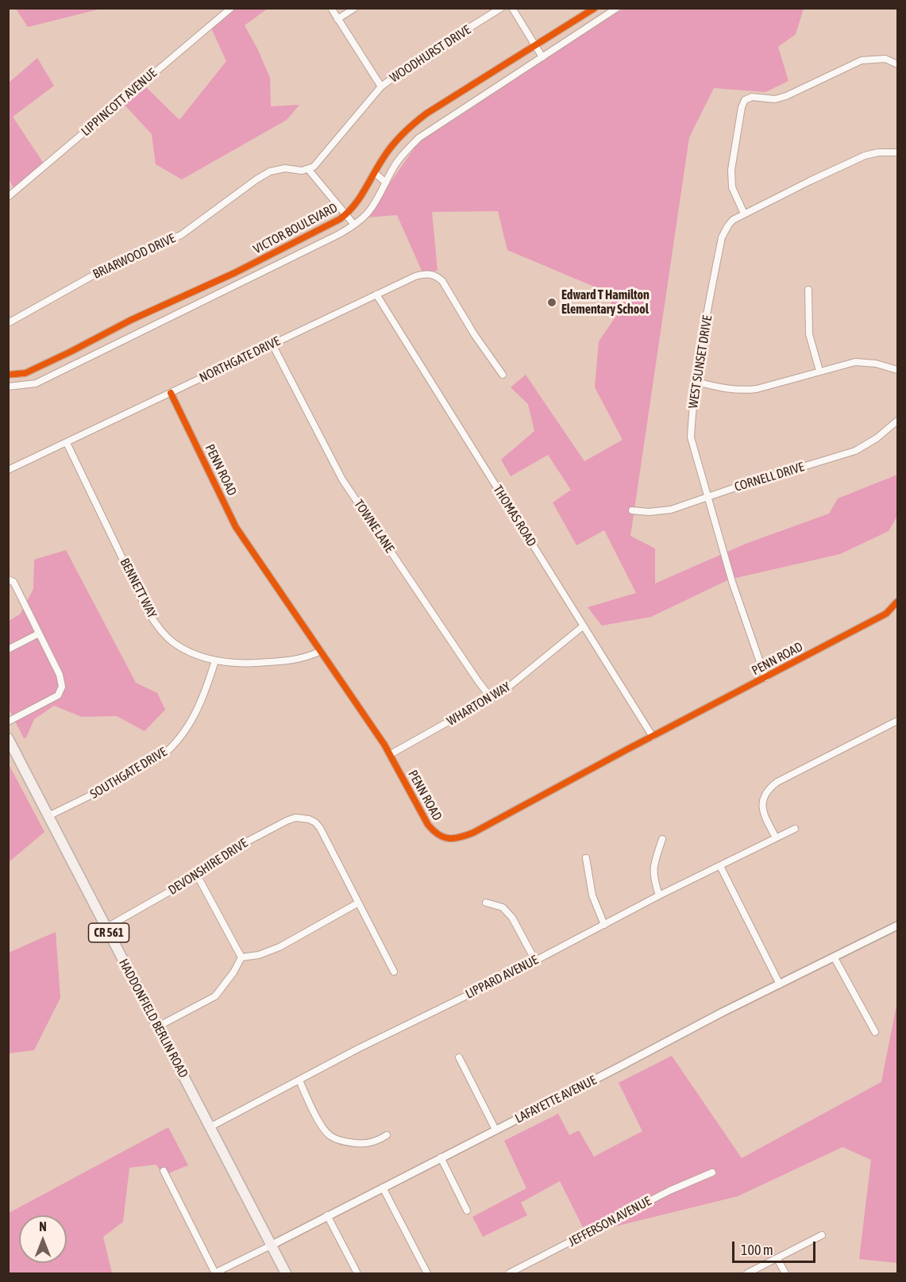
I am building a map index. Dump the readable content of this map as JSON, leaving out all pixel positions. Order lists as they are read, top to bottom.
{
  "streets": {
    "main road": ["CR 561", "HADDONFIELD BERLIN ROAD"],
    "street": [
      "WOODHURST DRIVE",
      "LIPPINCOTT AVENUE",
      "VICTOR BOULEVARD",
      "BRIARWOOD DRIVE",
      "NORTHGATE DRIVE",
      "WEST SUNSET DRIVE",
      "PENN ROAD",
      "CORNELL DRIVE",
      "THOMAS ROAD",
      "TOWNE LANE",
      "BENNETT WAY",
      "WHARTON WAY",
      "SOUTHGATE DRIVE",
      "DEVONSHIRE DRIVE",
      "LIPPARD AVENUE",
      "LAFAYETTE AVENUE",
      "JEFFERSON AVENUE"
    ]
  },
  "crossings": [
    ["WOODHURST DRIVE", "BRIARWOOD DRIVE"],
    ["NORTHGATE DRIVE", "PENN ROAD"],
    ["NORTHGATE DRIVE", "THOMAS ROAD"],
    ["NORTHGATE DRIVE", "TOWNE LANE"],
    ["NORTHGATE DRIVE", "BENNETT WAY"],
    ["WEST SUNSET DRIVE", "PENN ROAD"],
    ["WEST SUNSET DRIVE", "CORNELL DRIVE"],
    ["PENN ROAD", "THOMAS ROAD"],
    ["PENN ROAD", "BENNETT WAY"],
    ["PENN ROAD", "WHARTON WAY"],
    ["THOMAS ROAD", "WHARTON WAY"],
    ["TOWNE LANE", "WHARTON WAY"],
    ["BENNETT WAY", "SOUTHGATE DRIVE"],
    ["SOUTHGATE DRIVE", "HADDONFIELD BERLIN ROAD"],
    ["DEVONSHIRE DRIVE", "HADDONFIELD BERLIN ROAD"],
    ["LIPPARD AVENUE", "HADDONFIELD BERLIN ROAD"],
    ["HADDONFIELD BERLIN ROAD", "LAFAYETTE AVENUE"]
  ],
  "places": ["Edward T Hamilton Elementary School"],
  "scale_bar": "100 m",
  "north": "top"
}
